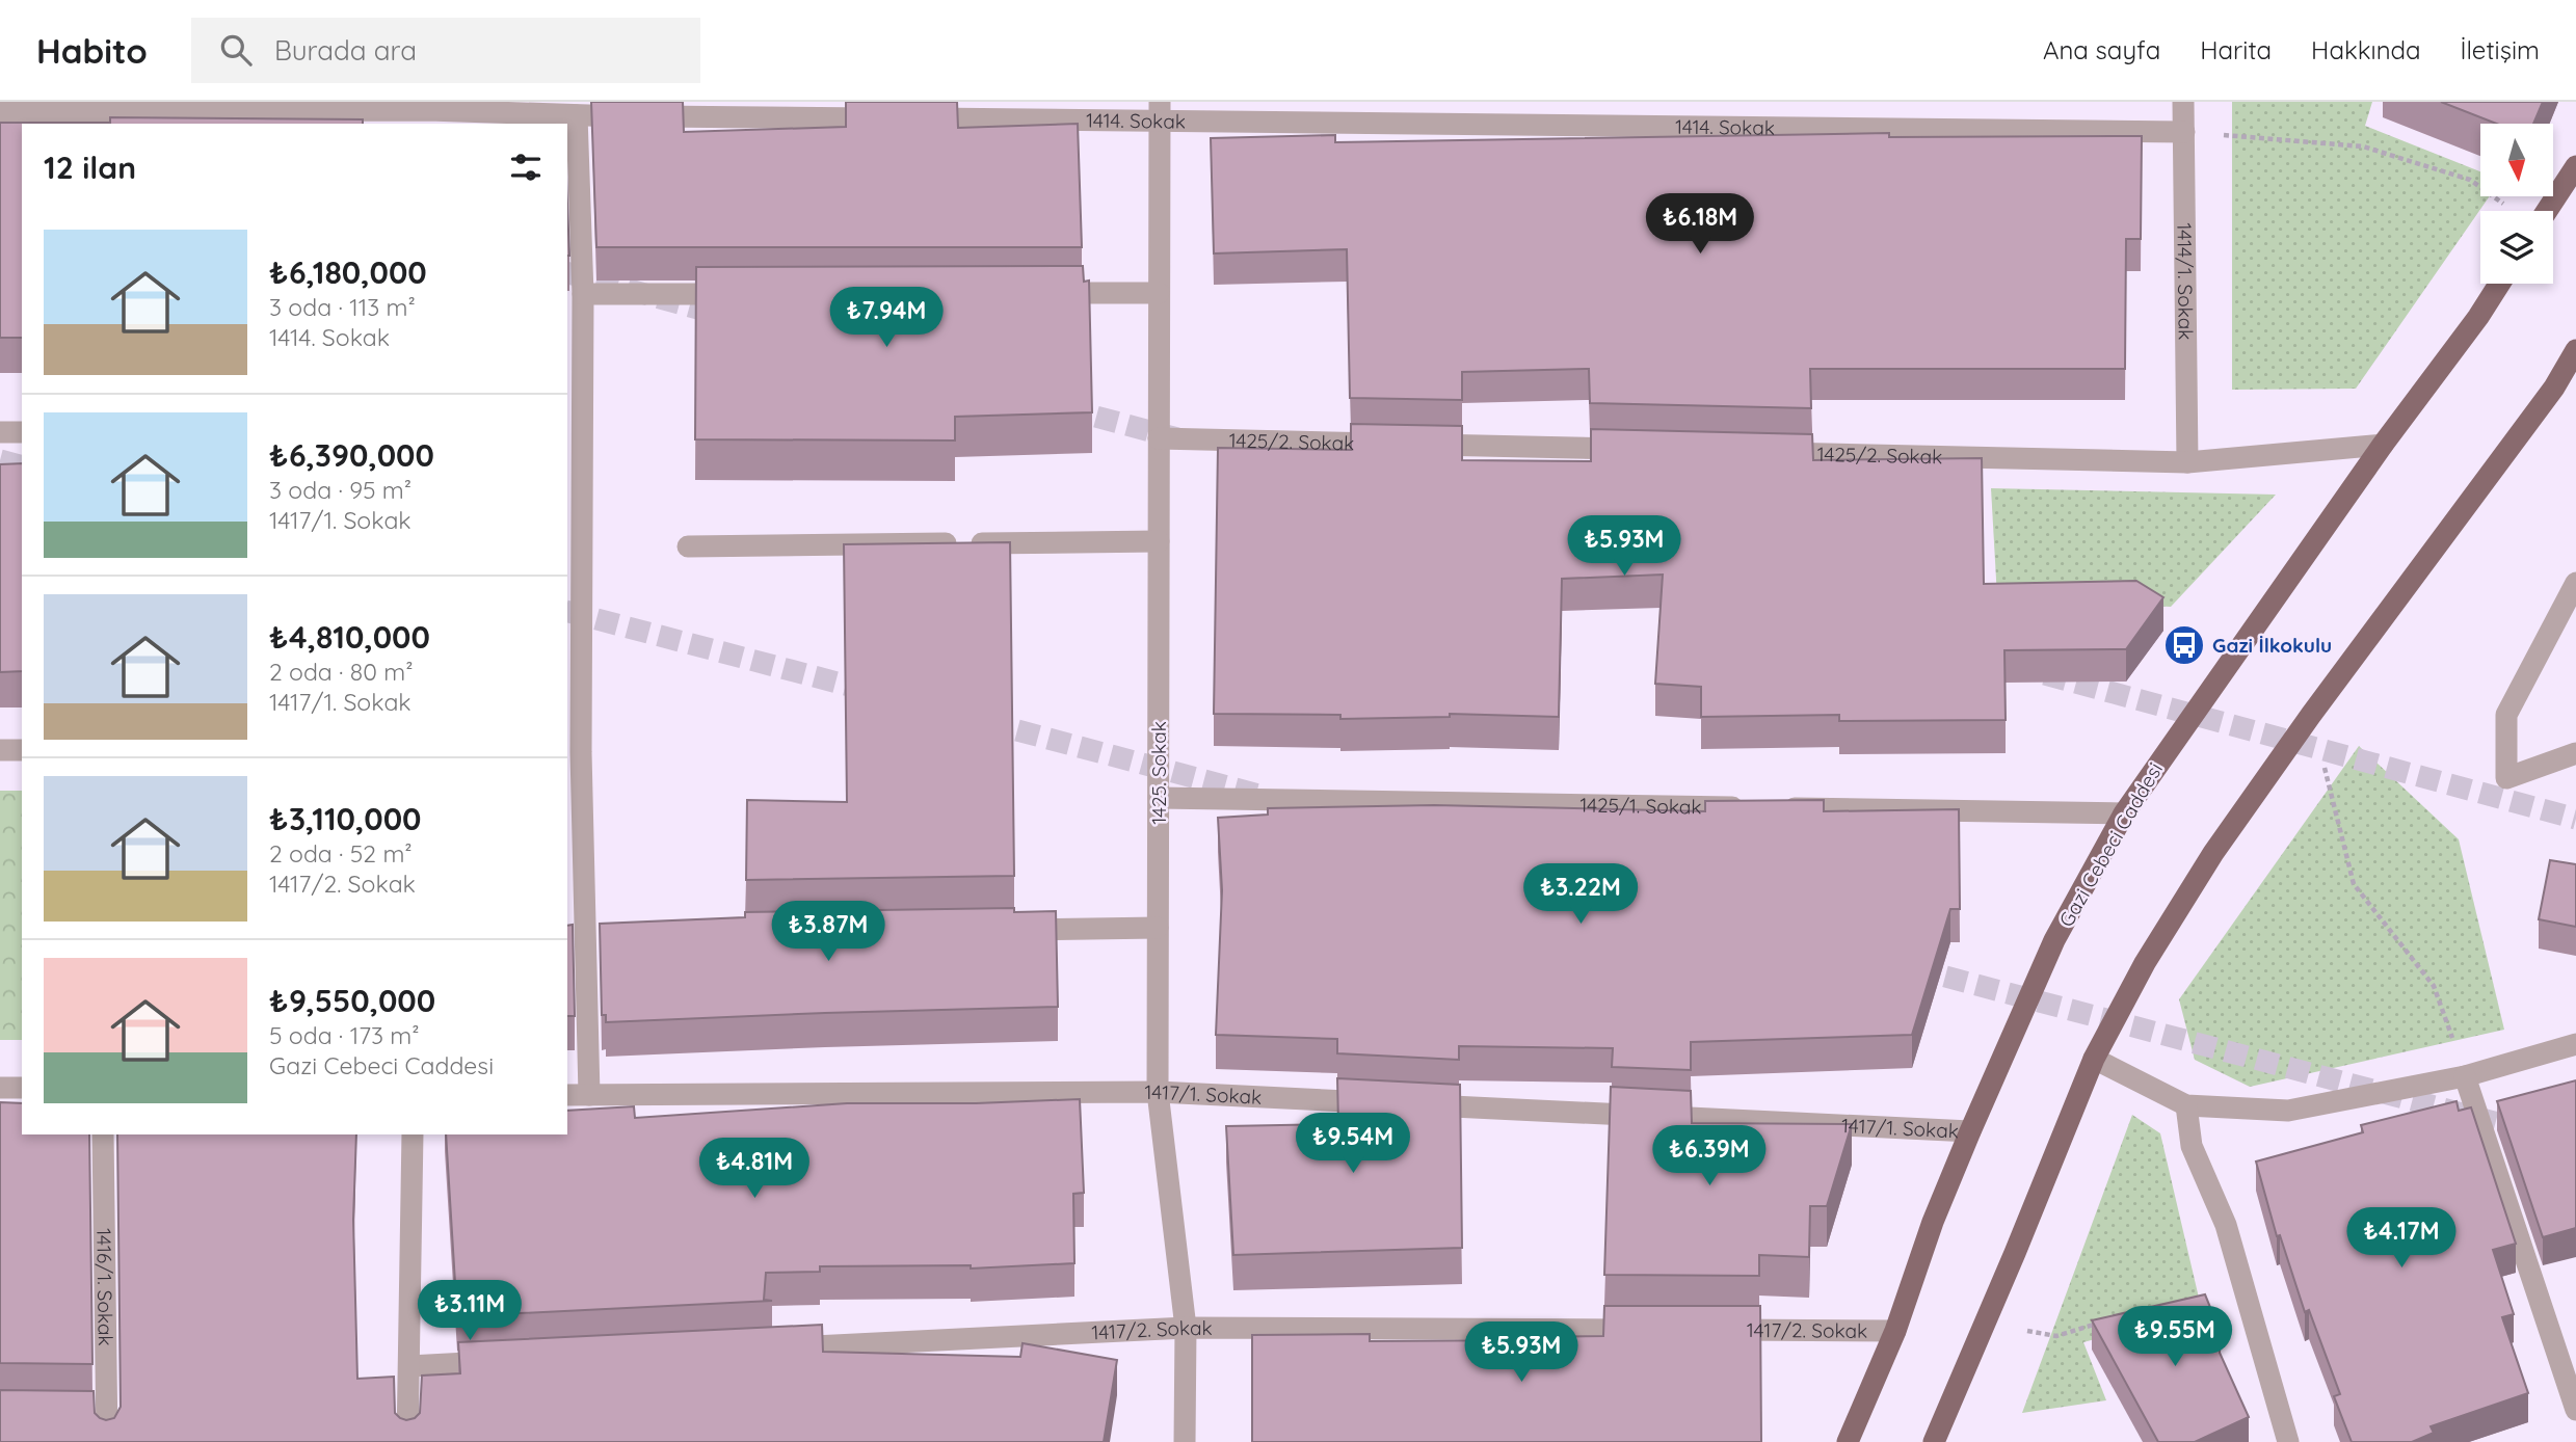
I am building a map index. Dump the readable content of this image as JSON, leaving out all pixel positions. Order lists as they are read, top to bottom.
{
  "streets": {
    "main road": ["Gazi Cebeci Caddesi"],
    "street": [
      "1414. Sokak",
      "1414/1. Sokak",
      "1425/2. Sokak",
      "1425. Sokak",
      "1425/1. Sokak",
      "1417/1. Sokak",
      "1416/1. Sokak",
      "1417/2. Sokak"
    ]
  },
  "crossings": [
    ["1414. Sokak", "1414/1. Sokak"],
    ["1414. Sokak", "1425. Sokak"],
    ["1414/1. Sokak", "1425/2. Sokak"],
    ["1425/2. Sokak", "1425. Sokak"],
    ["1425/2. Sokak", "Gazi Cebeci Caddesi"],
    ["1425. Sokak", "1425/1. Sokak"],
    ["1425. Sokak", "1417/1. Sokak"],
    ["1425. Sokak", "1417/2. Sokak"],
    ["Gazi Cebeci Caddesi", "1417/1. Sokak"],
    ["Gazi Cebeci Caddesi", "1417/2. Sokak"]
  ],
  "places": {
    "bus stop": ["Gazi İlkokulu"]
  },
  "north": "bottom",
  "page": {
    "header": "Habito",
    "search": "Burada ara",
    "nav": [
      "Ana sayfa",
      "Harita",
      "Hakkında",
      "İletişim"
    ],
    "heading": "12 ilan",
    "price": [
      "₺6.18M",
      "₺7.94M",
      "₺5.93M",
      "₺3.22M",
      "₺3.87M",
      "₺9.54M",
      "₺6.39M",
      "₺4.81M",
      "₺4.17M",
      "₺3.11M",
      "₺9.55M",
      "₺5.93M"
    ],
    "list": [
      {
        "name": "₺6,180,000",
        "note": "3 oda · 113 m² · 1414. Sokak"
      },
      {
        "name": "₺6,390,000",
        "note": "3 oda · 95 m² · 1417/1. Sokak"
      },
      {
        "name": "₺4,810,000",
        "note": "2 oda · 80 m² · 1417/1. Sokak"
      },
      {
        "name": "₺3,110,000",
        "note": "2 oda · 52 m² · 1417/2. Sokak"
      },
      {
        "name": "₺9,550,000",
        "note": "5 oda · 173 m² · Gazi Cebeci Caddesi"
      }
    ]
  }
}
